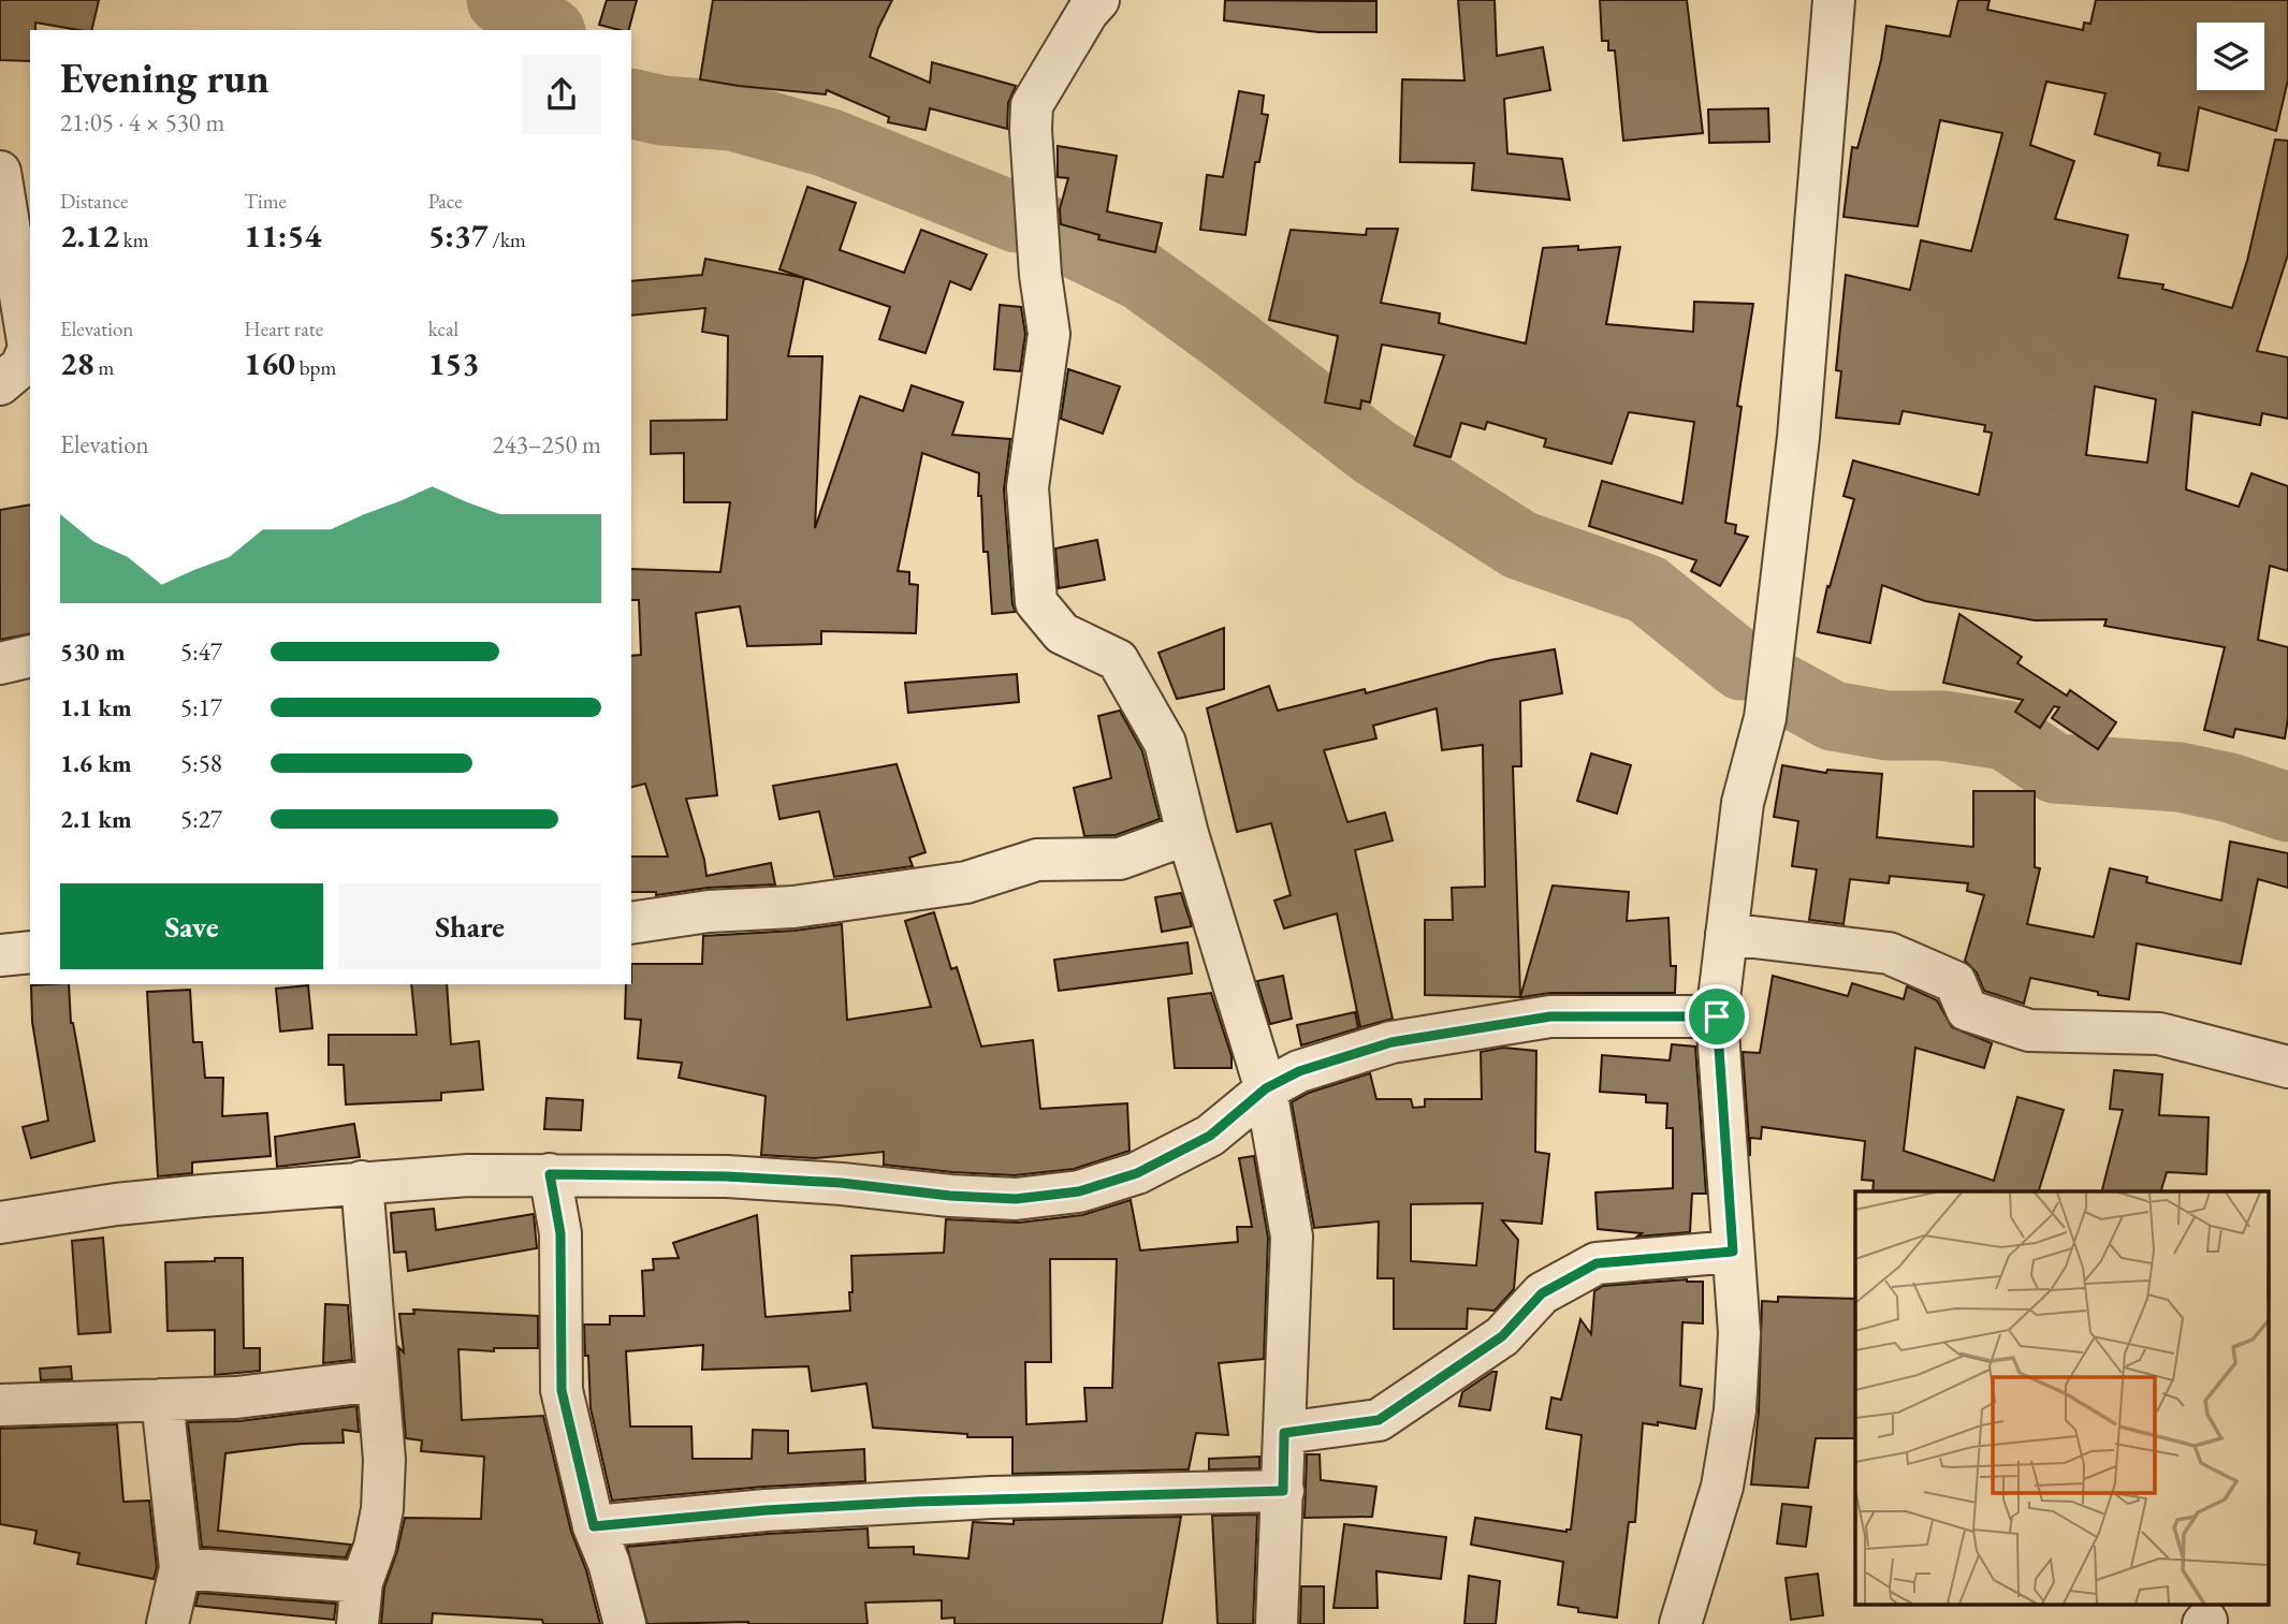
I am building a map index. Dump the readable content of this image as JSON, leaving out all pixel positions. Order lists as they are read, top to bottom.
{
  "page": {
    "heading": ["Evening run", "21:05 · 4 × 530 m"],
    "stats": [
      ["Distance", "2.12 km"],
      ["Time", "11:54"],
      ["Pace", "5:37 /km"],
      ["Elevation", "28 m"],
      ["Heart rate", "160 bpm"],
      ["kcal", "153"]
    ],
    "chart": ["Elevation", "243–250 m"],
    "list": [
      {
        "name": "530 m",
        "note": "5:47"
      },
      {
        "name": "1.1 km",
        "note": "5:17"
      },
      {
        "name": "1.6 km",
        "note": "5:58"
      },
      {
        "name": "2.1 km",
        "note": "5:27"
      }
    ],
    "buttons": ["Save", "Share"]
  }
}
